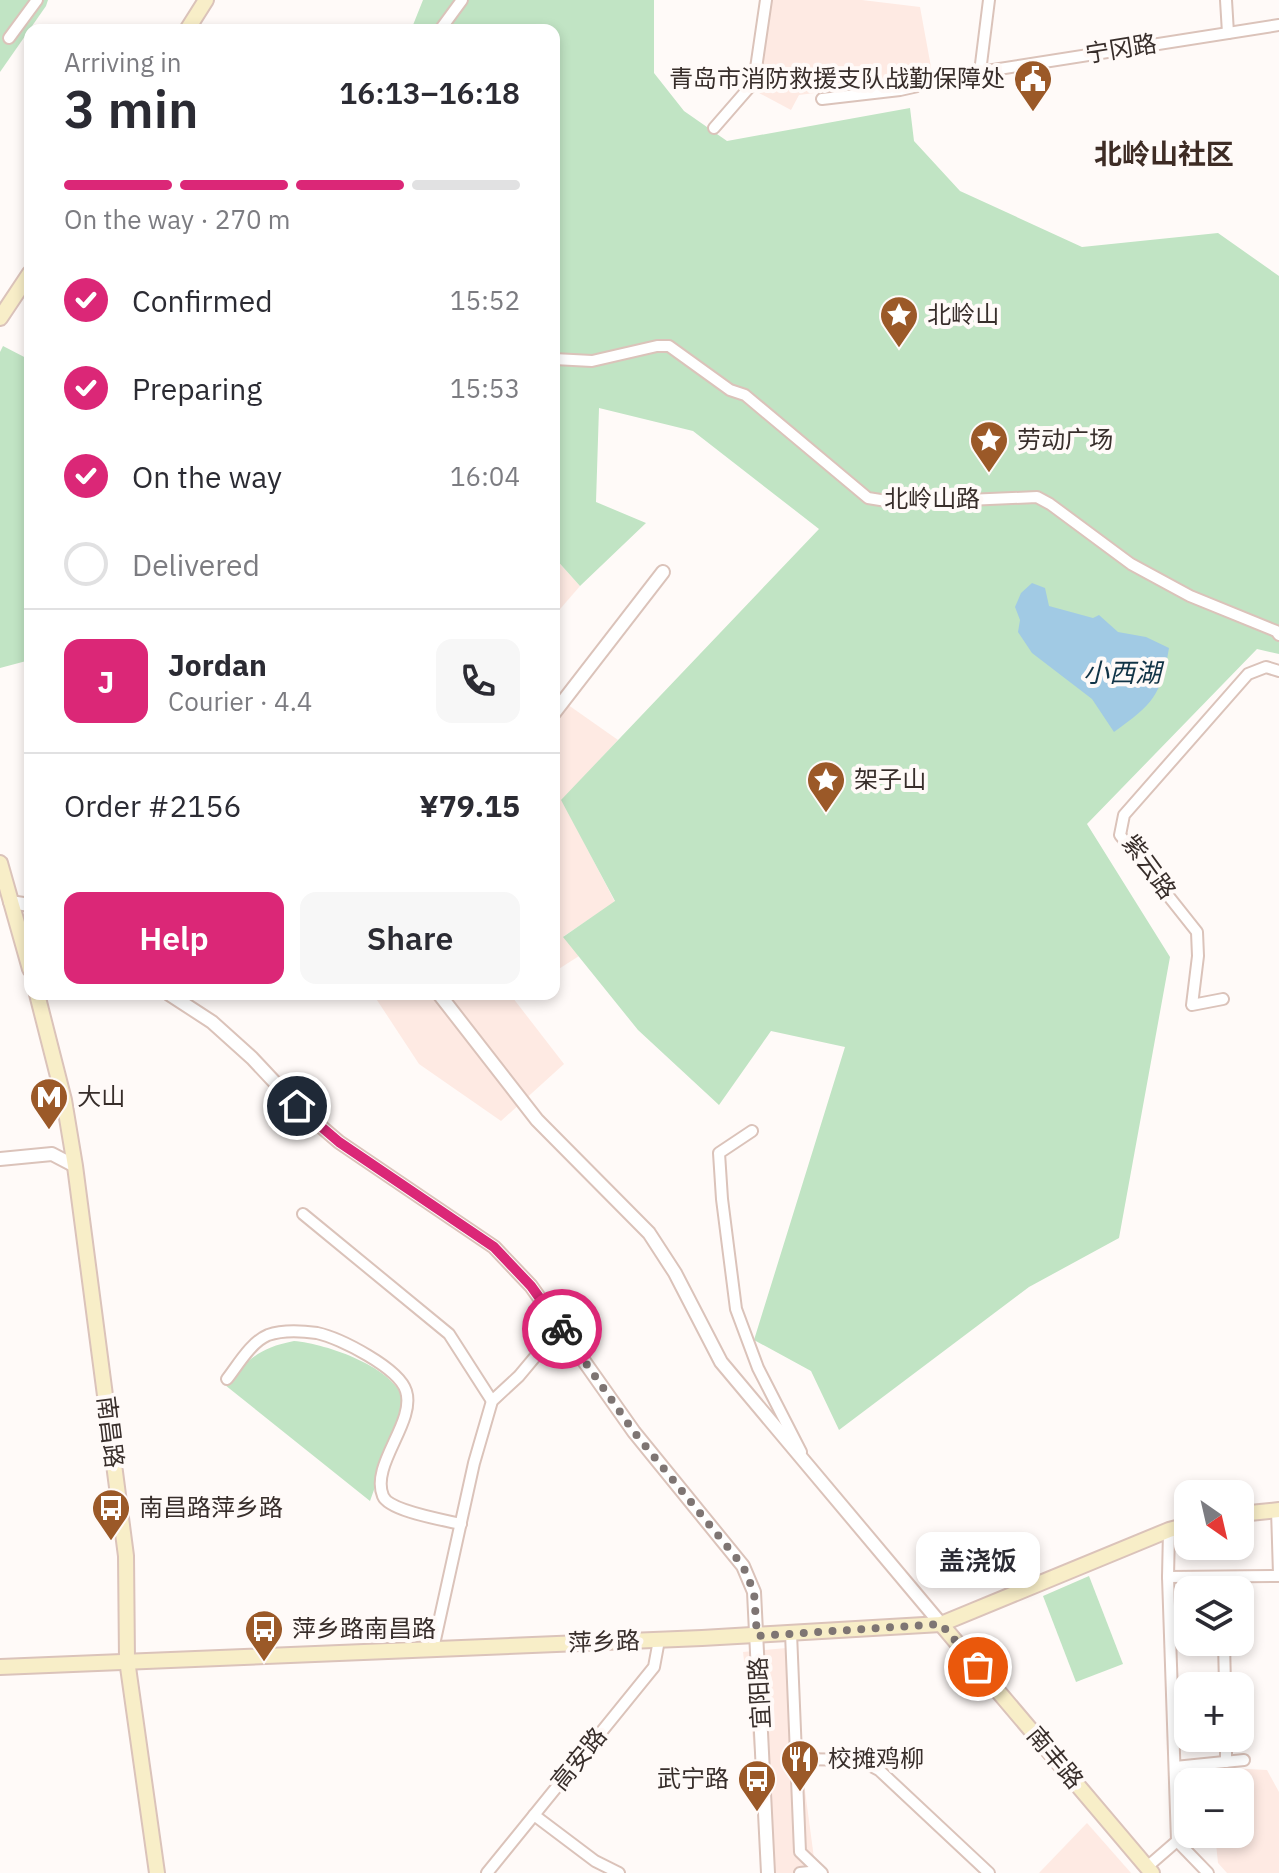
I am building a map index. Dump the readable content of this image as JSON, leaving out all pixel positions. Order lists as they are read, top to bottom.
{
  "streets": {
    "main road": ["南昌路", "萍乡路", "南丰路"],
    "street": [
      "宁冈路",
      "北岭山路",
      "紫云路",
      "宜阳路",
      "高安路"
    ]
  },
  "crossings": [
    ["南昌路", "萍乡路"],
    ["萍乡路", "宜阳路"],
    ["萍乡路", "南丰路"],
    ["萍乡路", "高安路"]
  ],
  "districts": ["北岭山社区"],
  "water": ["小西湖"],
  "places": {
    "public building": ["青岛市消防救援支队战勤保障处"],
    "place": ["北岭山", "劳动广场", "架子山"],
    "metro station": ["大山"],
    "bus stop": ["南昌路萍乡路", "萍乡路南昌路", "武宁路"],
    "other": ["盖浇饭"],
    "restaurant": ["校摊鸡柳"]
  },
  "north": "bottom right",
  "page": {
    "heading": ["3 min", "Arriving in", "16:13–16:18"],
    "panel": [
      "Jordan",
      "Courier · 4.4",
      "Order #2156",
      "¥79.15"
    ],
    "bar": "On the way · 270 m",
    "list": [
      ["Confirmed", "15:52"],
      ["Preparing", "15:53"],
      ["On the way", "16:04"],
      "Delivered"
    ],
    "round": "J",
    "buttons": ["Help", "Share"],
    "map_buttons": ["+", "−"],
    "bubble": "盖浇饭"
  }
}
